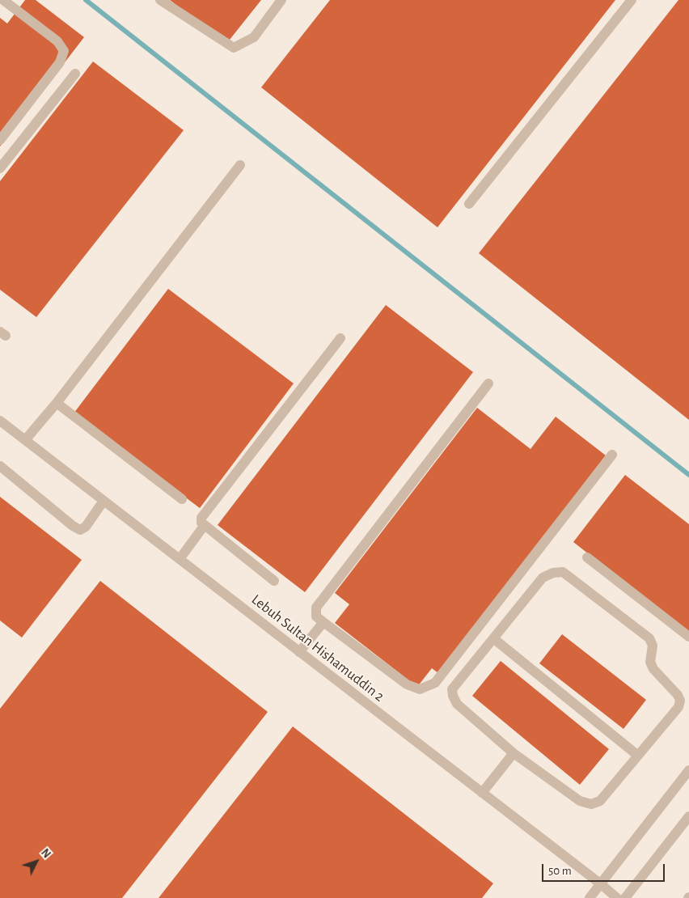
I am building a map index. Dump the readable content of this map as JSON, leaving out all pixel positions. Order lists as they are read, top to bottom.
{
  "streets": {
    "street": ["Lebuh Sultan Hishamuddin 2"]
  },
  "scale_bar": "50 m",
  "north": "top right"
}
